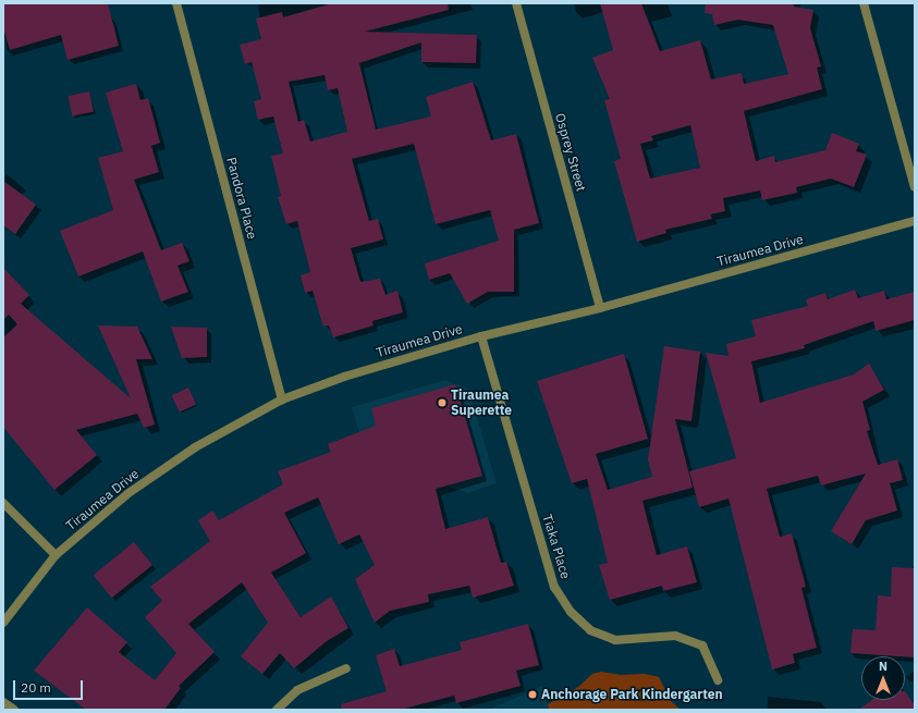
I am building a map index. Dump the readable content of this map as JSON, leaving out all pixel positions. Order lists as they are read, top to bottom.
{
  "streets": {
    "street": [
      "Osprey Street",
      "Pandora Place",
      "Tiraumea Drive",
      "Tiaka Place"
    ]
  },
  "crossings": [
    ["Osprey Street", "Tiraumea Drive"],
    ["Pandora Place", "Tiraumea Drive"],
    ["Tiraumea Drive", "Tiaka Place"]
  ],
  "places": ["Tiraumea Superette", "Anchorage Park Kindergarten"],
  "scale_bar": "20 m",
  "north": "top"
}
